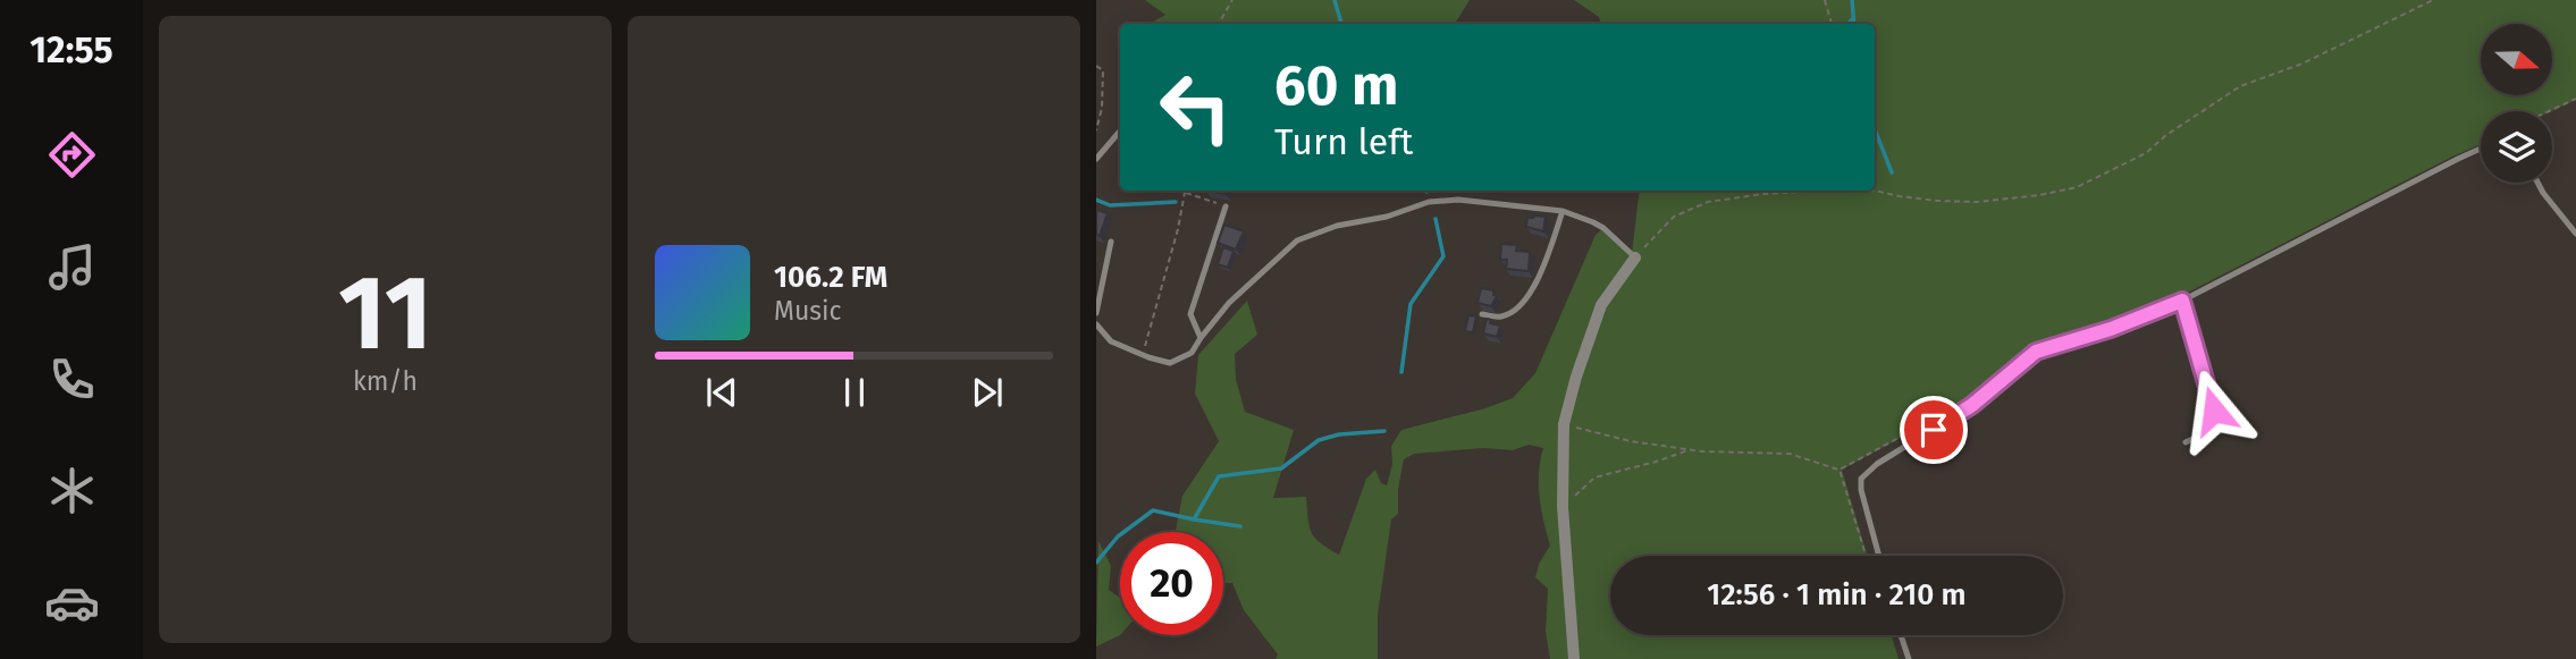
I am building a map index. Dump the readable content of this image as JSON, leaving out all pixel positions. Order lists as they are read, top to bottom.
{
  "north": "right",
  "page": {
    "tabs": "12:55",
    "tile": ["11", "km/h"],
    "turn": ["60 m", "Turn left"],
    "song": ["106.2 FM", "Music"],
    "limit": "20",
    "trip": "12:56 · 1 min · 210 m"
  }
}
